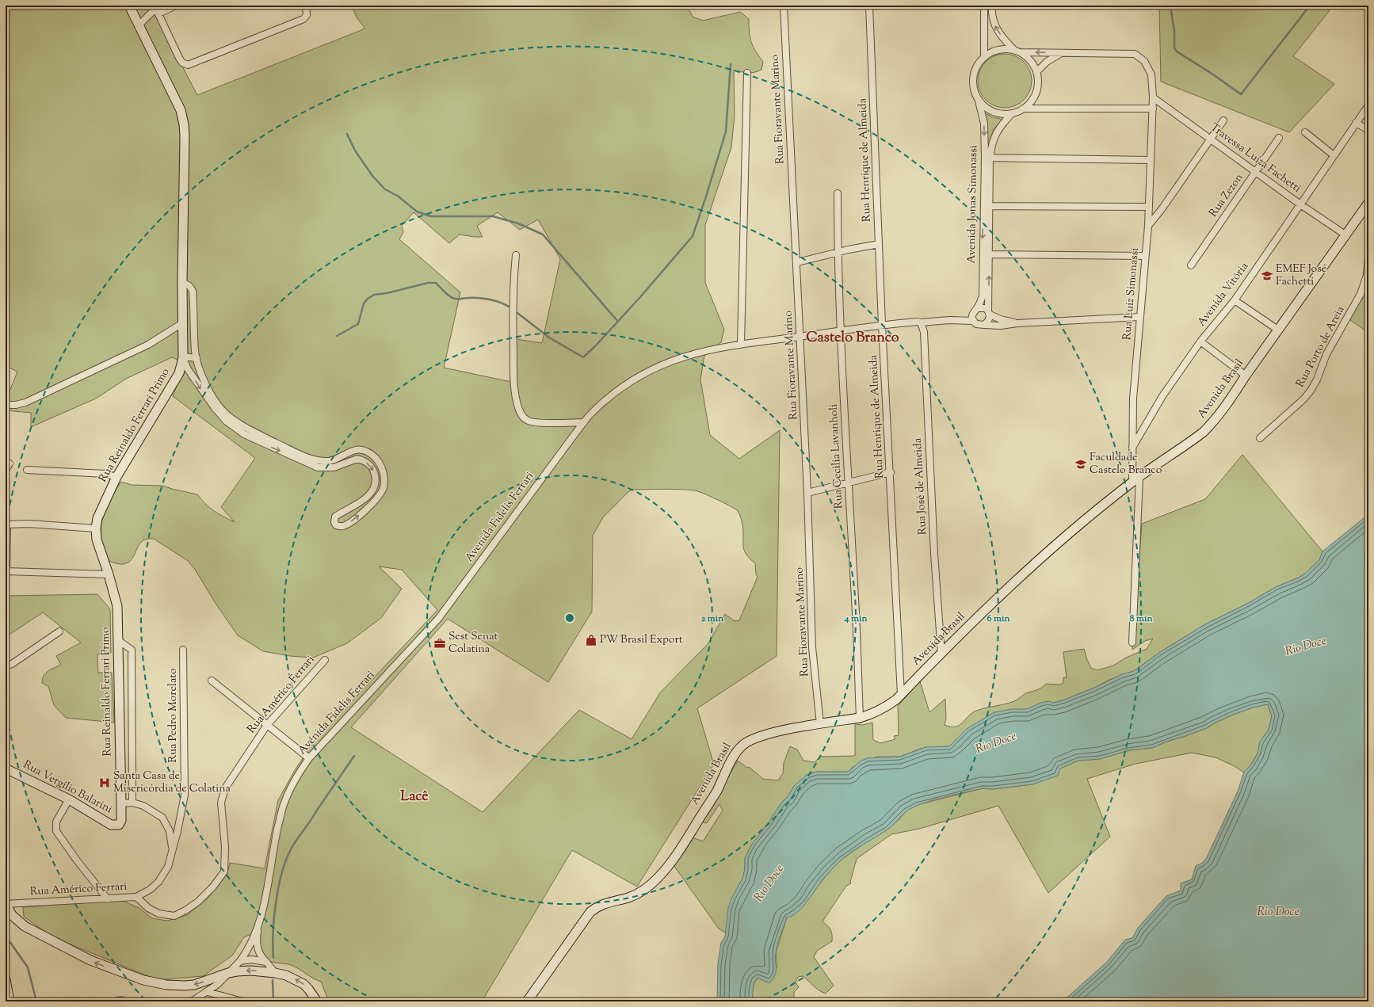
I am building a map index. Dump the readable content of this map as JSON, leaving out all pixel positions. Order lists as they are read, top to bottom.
{
  "streets": {
    "main road": ["Avenida Brasil", "Rua Reinaldo Ferrari Primo", "Rua Vergílio Balarini"],
    "street": [
      "Rua Fioravante Marino",
      "Travessa Luiza Fachetti",
      "Rua Henrique de Almeida",
      "Rua Zezon",
      "Avenida Jonas Simonassi",
      "Rua Luiz Simonassi",
      "Avenida Vitória",
      "Rua Porto de Areia",
      "Rua Cecilia Lavanholi",
      "Rua José de Almeida",
      "Avenida Fidelis Ferrari",
      "Rua Américo Ferrari",
      "Rua Pedro Morelato"
    ]
  },
  "crossings": [
    ["Rua Fioravante Marino", "Avenida Brasil"],
    ["Rua Fioravante Marino", "Avenida Fidelis Ferrari"],
    ["Travessa Luiza Fachetti", "Rua Zezon"],
    ["Travessa Luiza Fachetti", "Rua Luiz Simonassi"],
    ["Travessa Luiza Fachetti", "Avenida Vitória"],
    ["Travessa Luiza Fachetti", "Avenida Brasil"],
    ["Rua Henrique de Almeida", "Avenida Brasil"],
    ["Rua Henrique de Almeida", "Avenida Fidelis Ferrari"],
    ["Avenida Jonas Simonassi", "Rua Luiz Simonassi"],
    ["Avenida Jonas Simonassi", "Avenida Fidelis Ferrari"],
    ["Rua Luiz Simonassi", "Avenida Vitória"],
    ["Rua Luiz Simonassi", "Avenida Brasil"],
    ["Avenida Brasil", "Rua Cecilia Lavanholi"],
    ["Avenida Brasil", "Rua José de Almeida"],
    ["Rua Reinaldo Ferrari Primo", "Rua Vergílio Balarini"],
    ["Rua Cecilia Lavanholi", "Avenida Fidelis Ferrari"],
    ["Rua José de Almeida", "Avenida Fidelis Ferrari"],
    ["Rua Américo Ferrari", "Rua Pedro Morelato"]
  ],
  "districts": ["Castelo Branco", "Lacê"],
  "water": ["Rio Doce"],
  "places": {
    "school or university": ["EMEF José Fachetti", "Faculdade Castelo Branco"],
    "shop": ["PW Brasil Export"],
    "office": ["Sest Senat Colatina"],
    "hospital": ["Santa Casa de Misericórdia de Colatina"]
  },
  "rings": [
    "2 min",
    "4 min",
    "6 min",
    "8 min"
  ]
}
